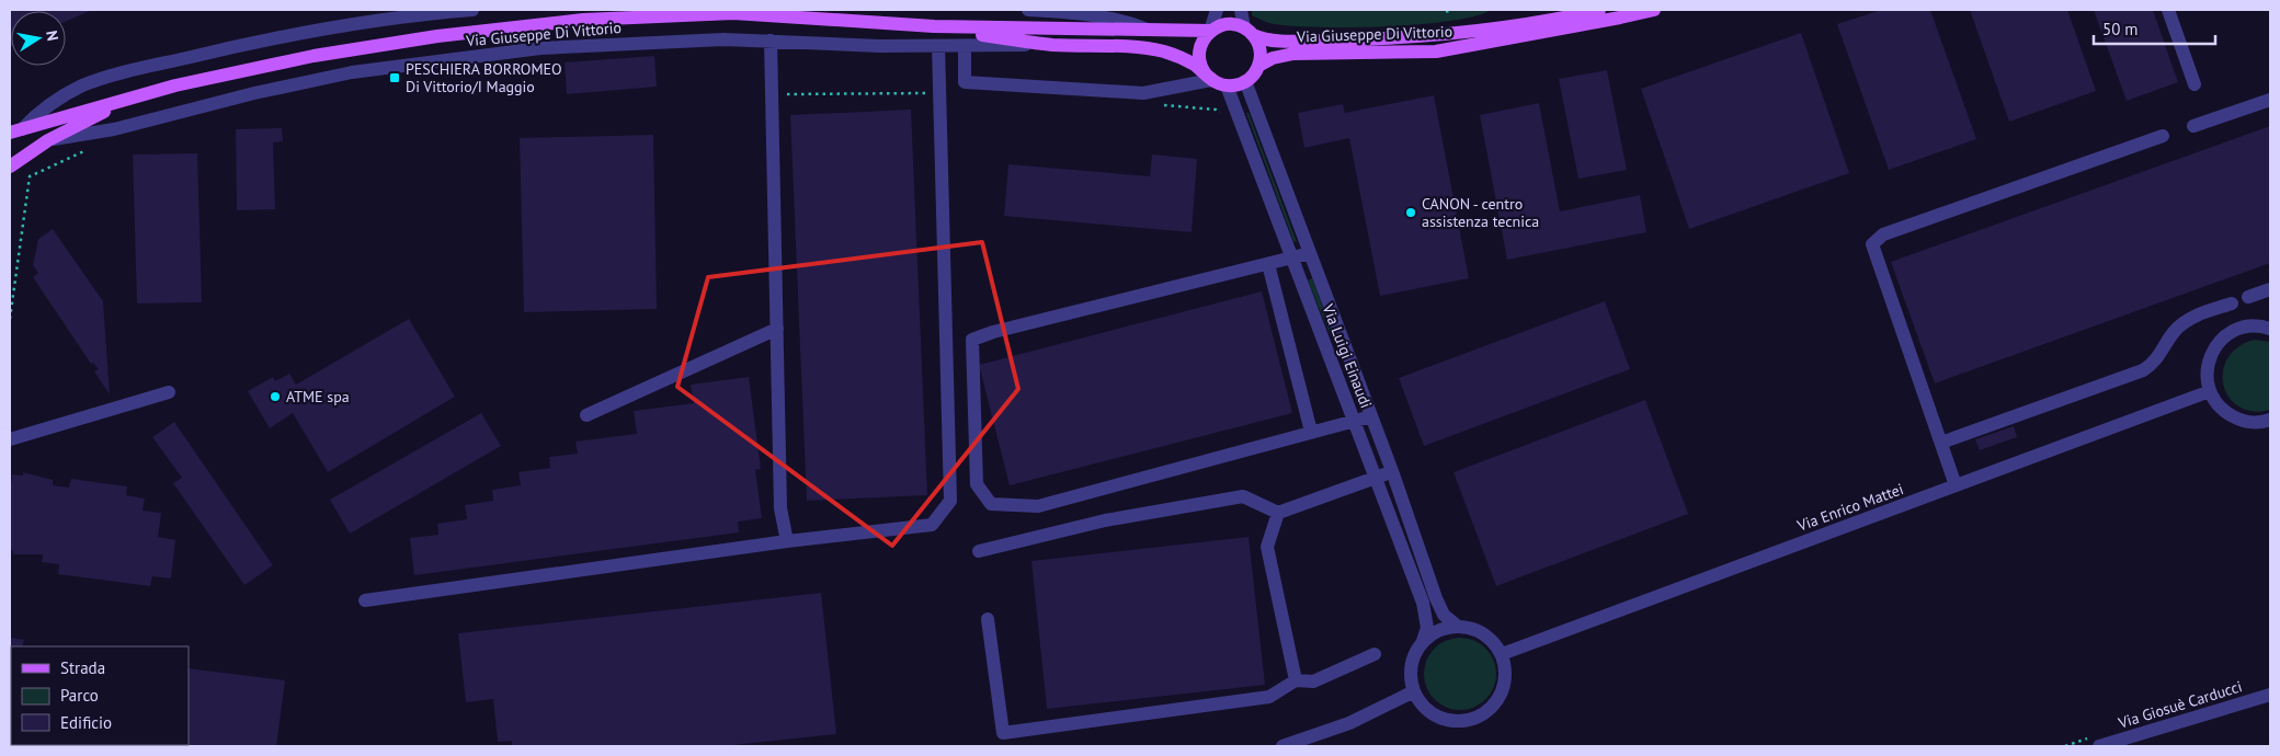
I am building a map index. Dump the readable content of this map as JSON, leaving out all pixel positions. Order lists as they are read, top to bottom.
{
  "streets": {
    "main road": ["Via Giuseppe Di Vittorio"],
    "street": ["Via Luigi Einaudi", "Via Enrico Mattei", "Via Giosuè Carducci"]
  },
  "crossings": [
    ["Via Giuseppe Di Vittorio", "Via Luigi Einaudi"],
    ["Via Luigi Einaudi", "Via Enrico Mattei"]
  ],
  "places": {
    "transit": ["PESCHIERA BORROMEO Di Vittorio/I Maggio"],
    "other": ["CANON - centro assistenza tecnica", "ATME spa"]
  },
  "legend": ["Strada", "Parco", "Edificio"],
  "scale_bar": "50 m",
  "north": "right"
}
